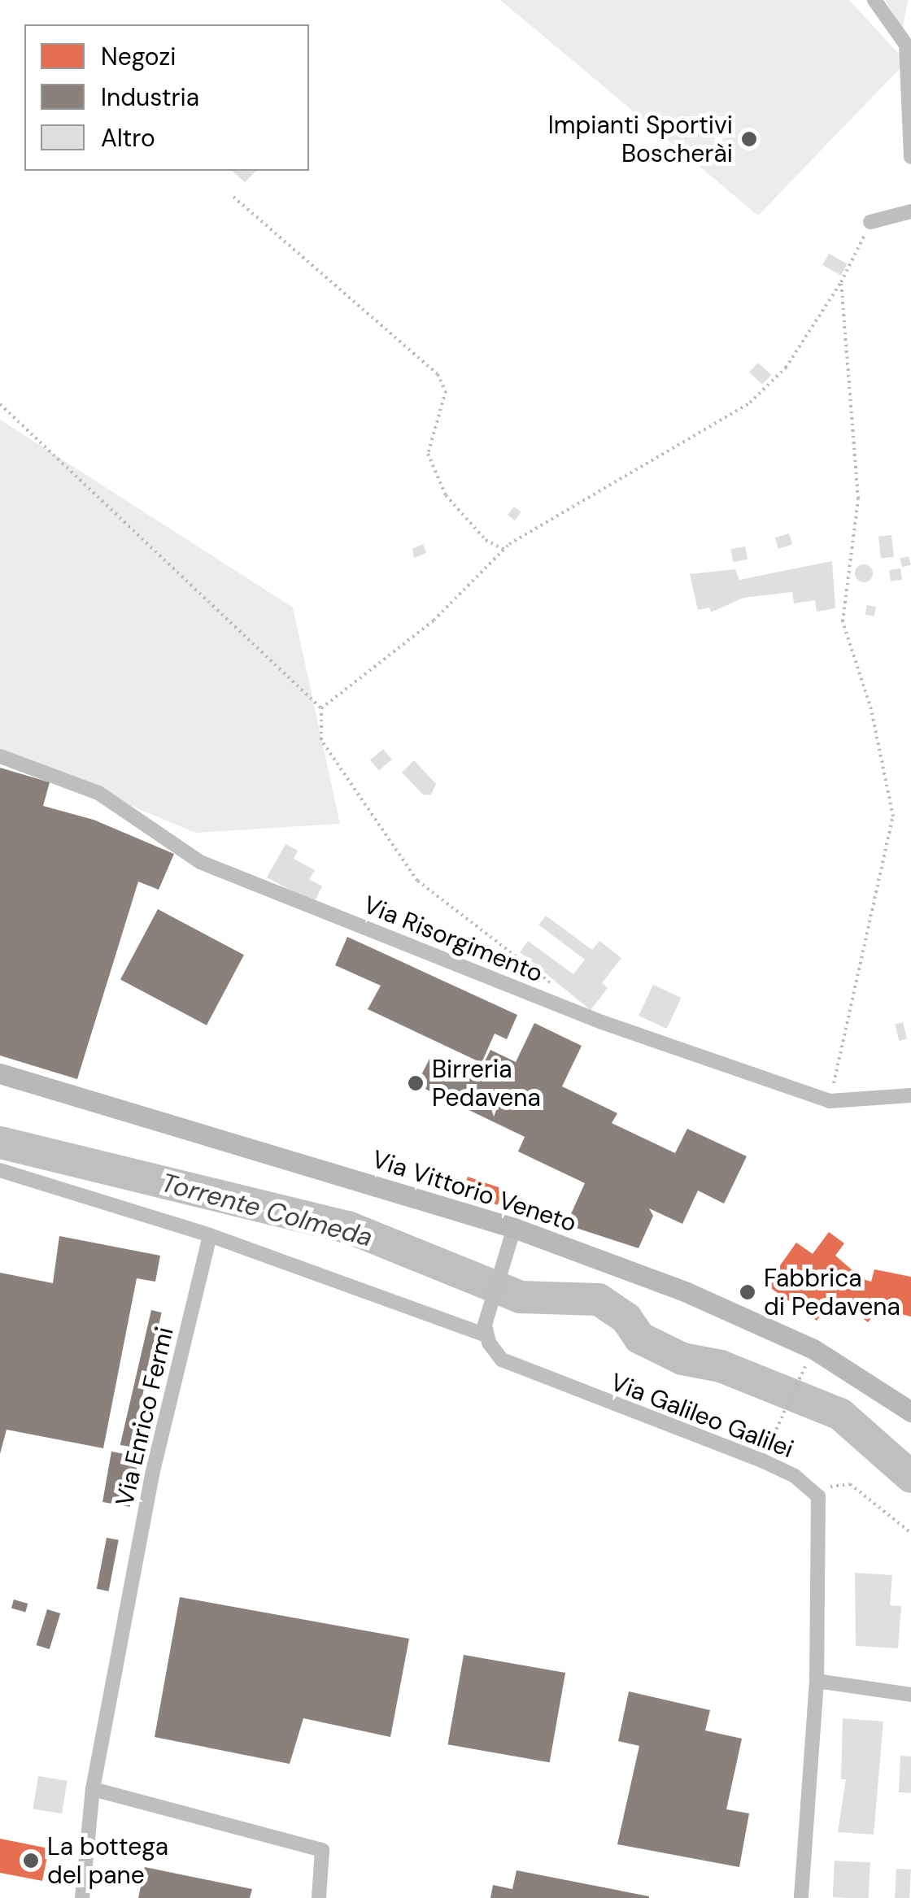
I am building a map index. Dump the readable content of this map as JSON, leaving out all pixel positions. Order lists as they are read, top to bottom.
{
  "streets": {
    "main road": ["Via Vittorio Veneto"],
    "street": ["Via Risorgimento", "Via Galileo Galilei", "Via Enrico Fermi"]
  },
  "water": ["Torrente Colmeda"],
  "places": [
    "Impianti Sportivi Boscherài",
    "Birreria Pedavena",
    "Fabbrica di Pedavena",
    "La bottega del pane"
  ],
  "legend": ["Negozi", "Industria", "Altro"]
}
